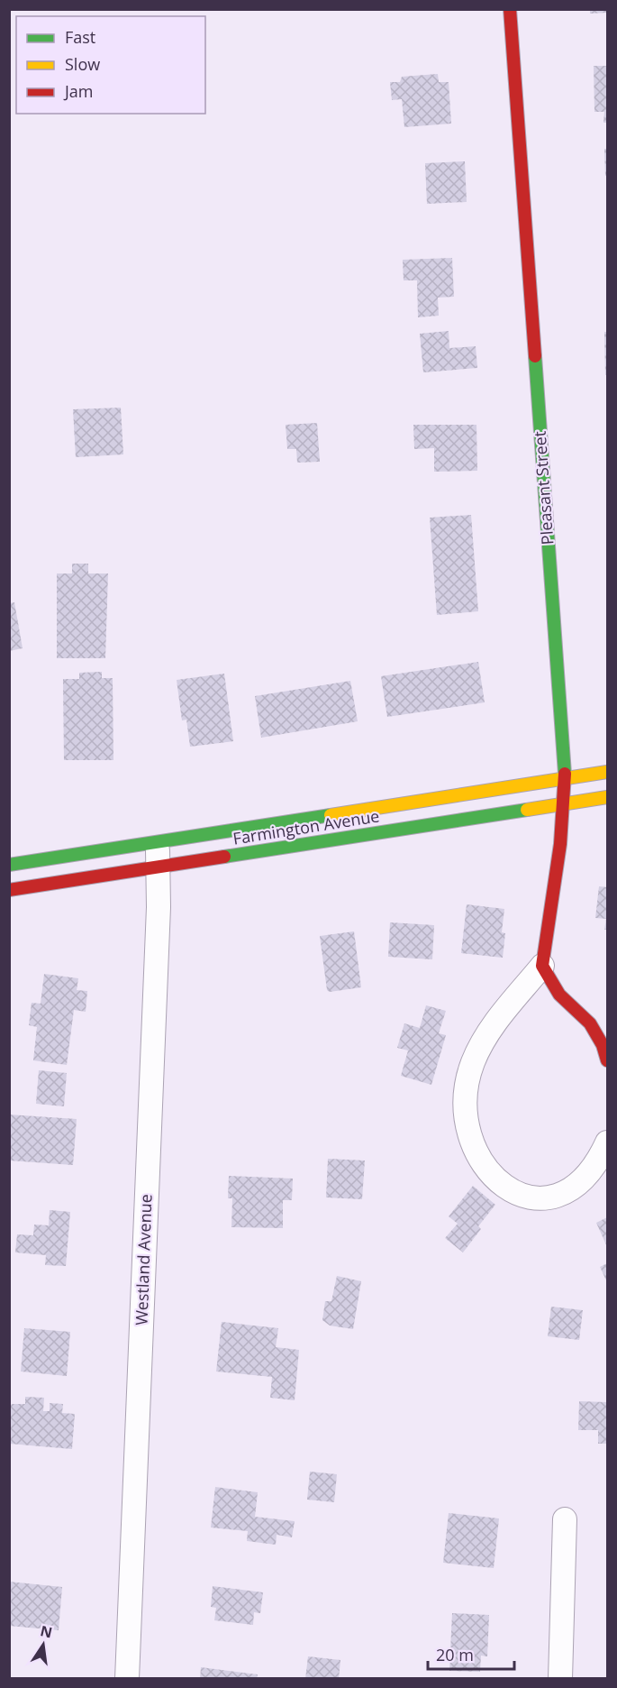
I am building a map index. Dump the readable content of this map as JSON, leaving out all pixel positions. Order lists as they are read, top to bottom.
{
  "streets": {
    "main road": ["Pleasant Street", "Farmington Avenue"],
    "street": ["Westland Avenue"]
  },
  "crossings": [
    ["Pleasant Street", "Farmington Avenue"],
    ["Farmington Avenue", "Westland Avenue"]
  ],
  "legend": ["Fast", "Slow", "Jam"],
  "scale_bar": "20 m",
  "north": "top"
}
